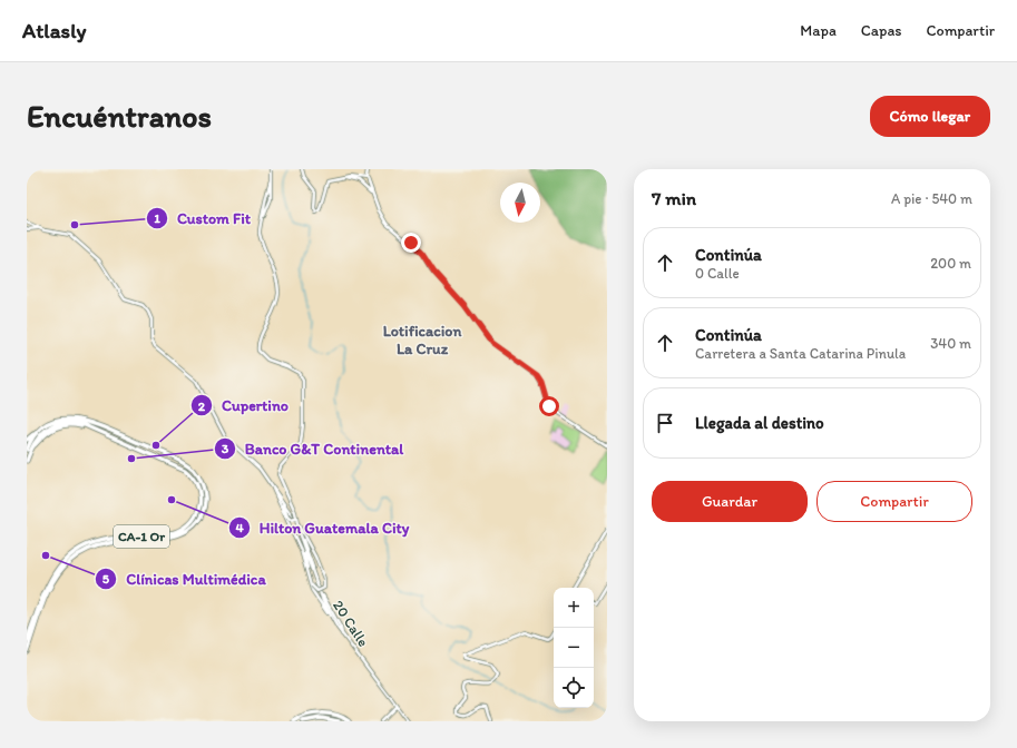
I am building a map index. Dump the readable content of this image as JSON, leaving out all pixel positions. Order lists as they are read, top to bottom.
{
  "streets": {
    "highway": ["CA-1 Or"],
    "main road": ["20 Calle"]
  },
  "districts": ["Lotificacion La Cruz"],
  "places": [
    "Custom Fit",
    "Cupertino",
    "Banco G&T Continental",
    "Hilton Guatemala City",
    "Clínicas Multimédica"
  ],
  "north": "bottom",
  "page": {
    "header": "Atlasly",
    "nav": ["Mapa", "Capas", "Compartir"],
    "buttons": [
      "Cómo llegar",
      ["Guardar", "Compartir"]
    ],
    "title": "Encuéntranos",
    "heading": ["7 min", "A pie · 540 m"],
    "list": [
      ["Continúa", "0 Calle", "200 m"],
      ["Continúa", "Carretera a Santa Catarina Pinula", "340 m"],
      "Llegada al destino"
    ],
    "map_buttons": ["+", "−"]
  }
}
